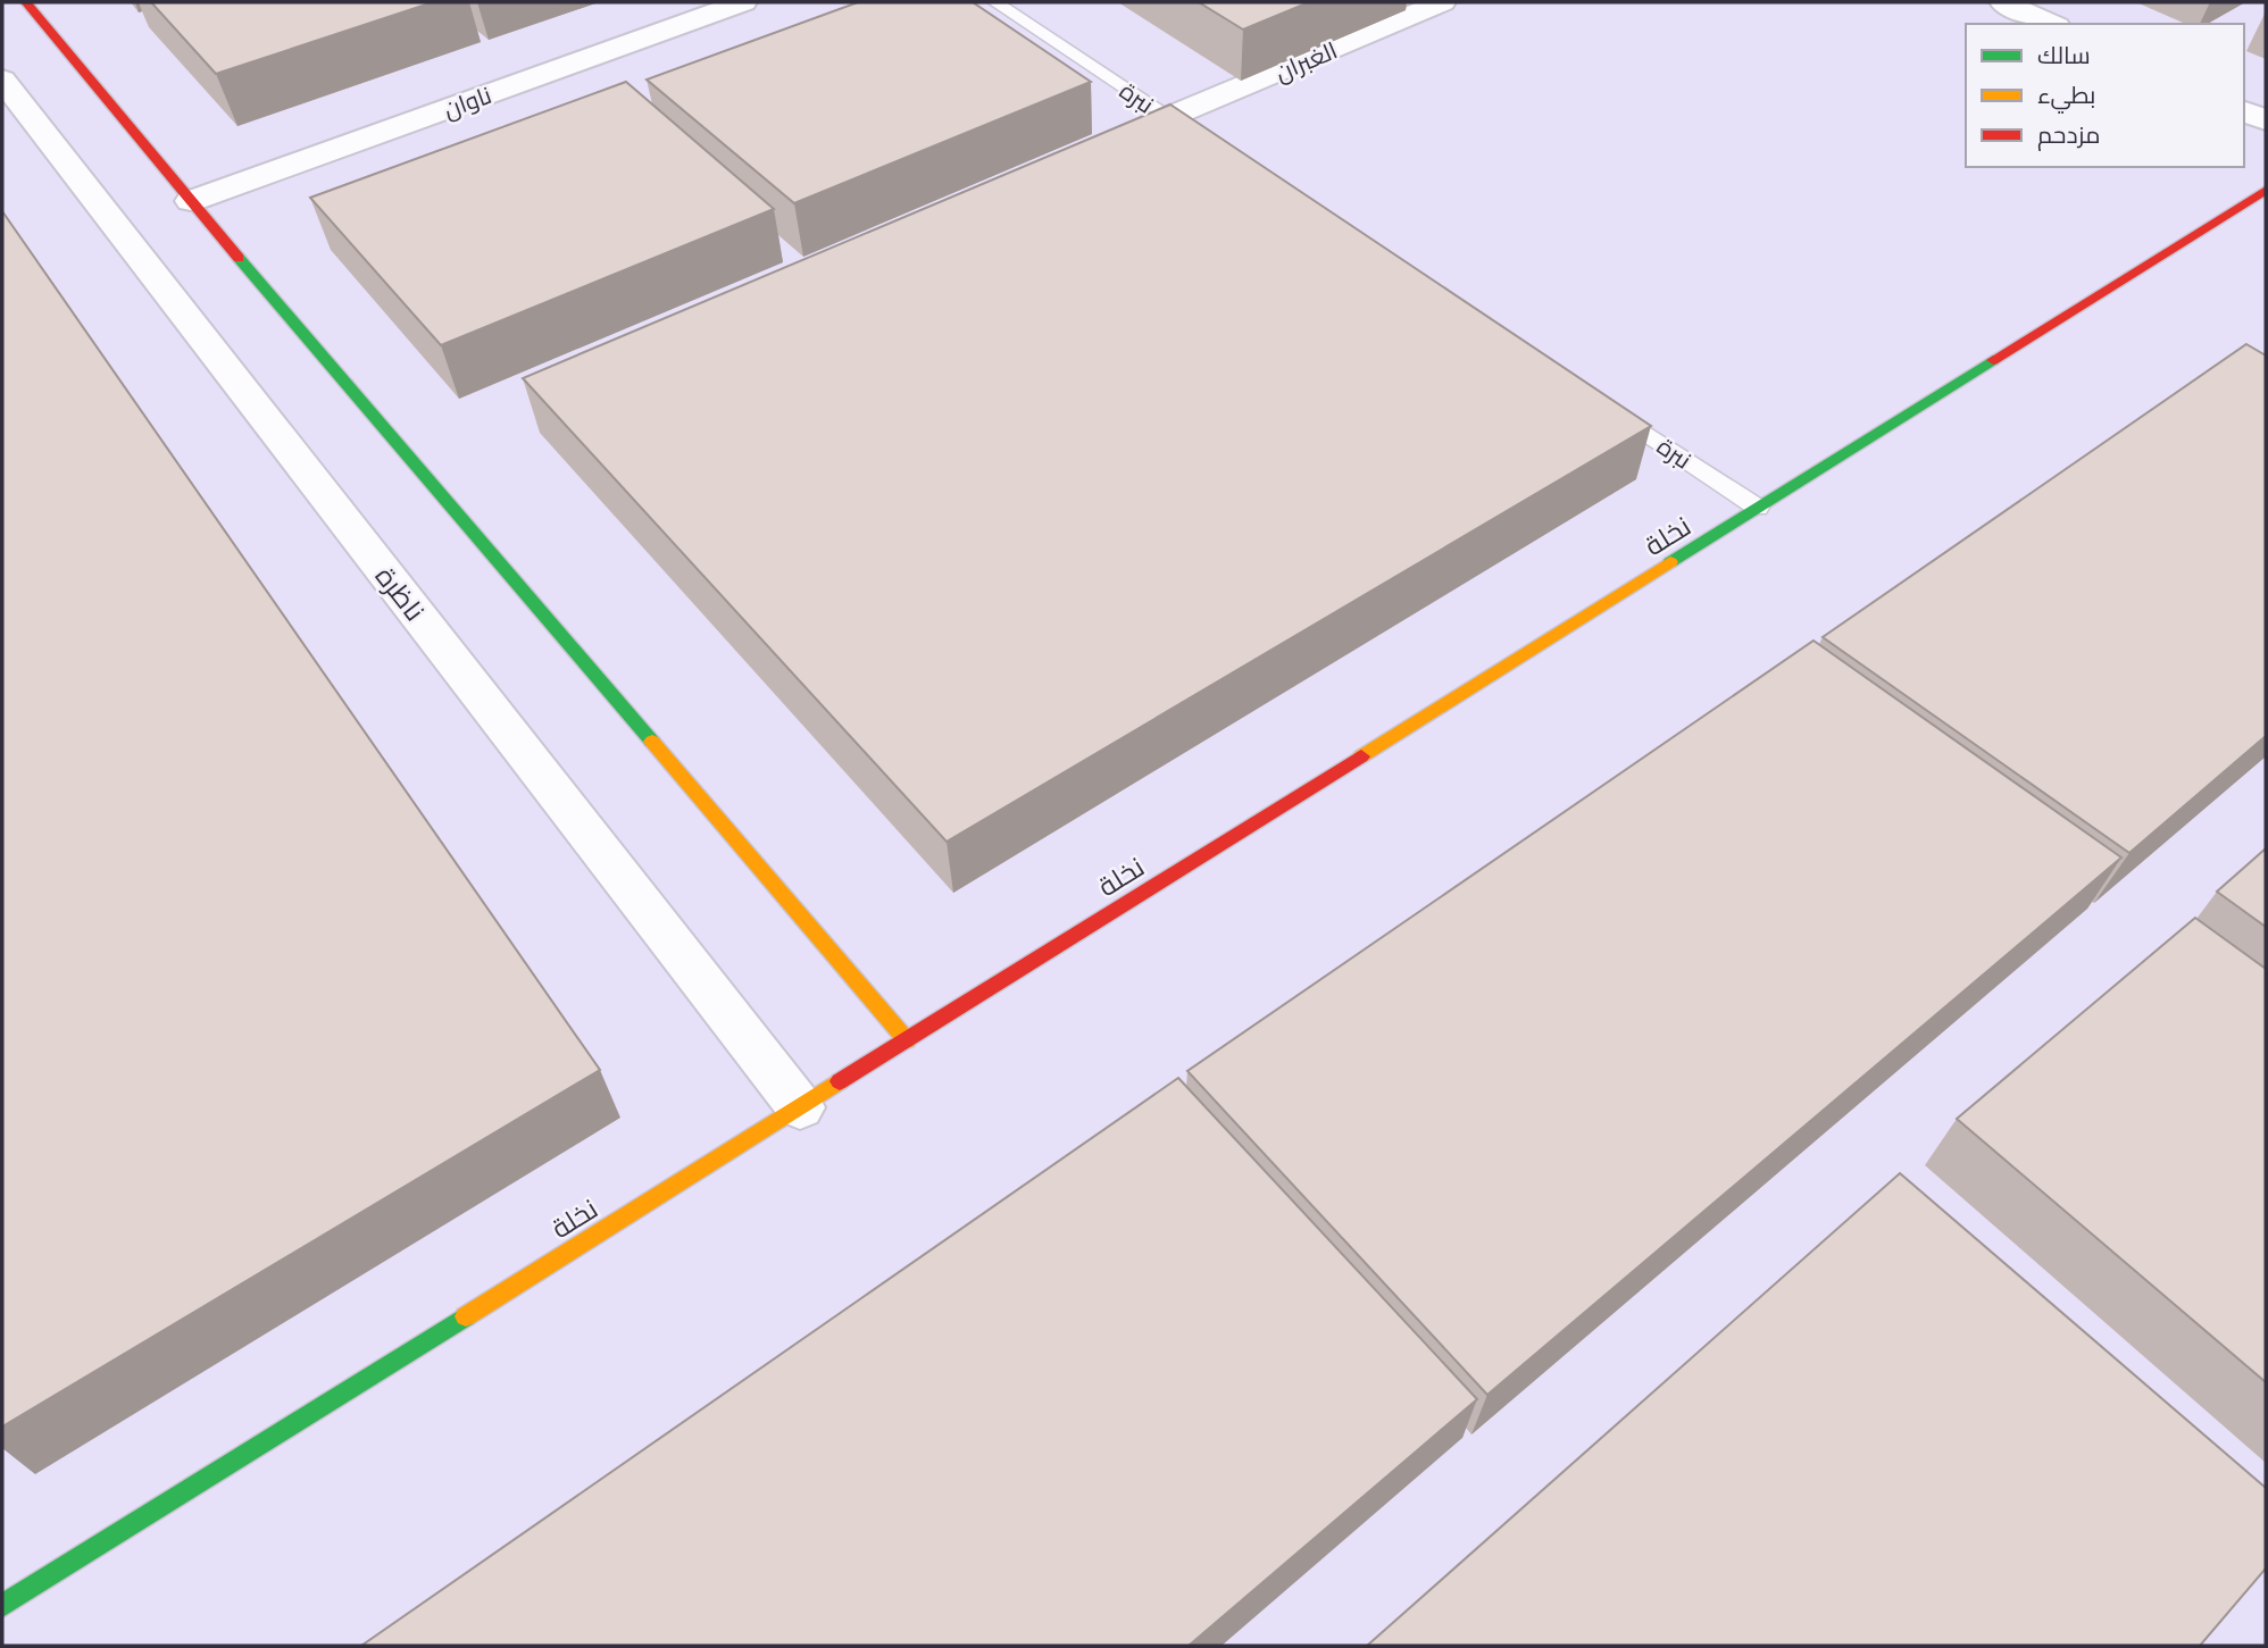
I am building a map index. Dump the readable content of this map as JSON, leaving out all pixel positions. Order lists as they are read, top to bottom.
{
  "streets": {
    "street": [
      "الغبران",
      "ناوان",
      "نخلة",
      "ناظرة"
    ],
    "lane": ["نبرة"]
  },
  "crossings": [
    ["الغبران", "نبرة"],
    ["نبرة", "نخلة"],
    ["نخلة", "ناظرة"]
  ],
  "legend": ["سالك", "بطيء", "مزدحم"]
}
